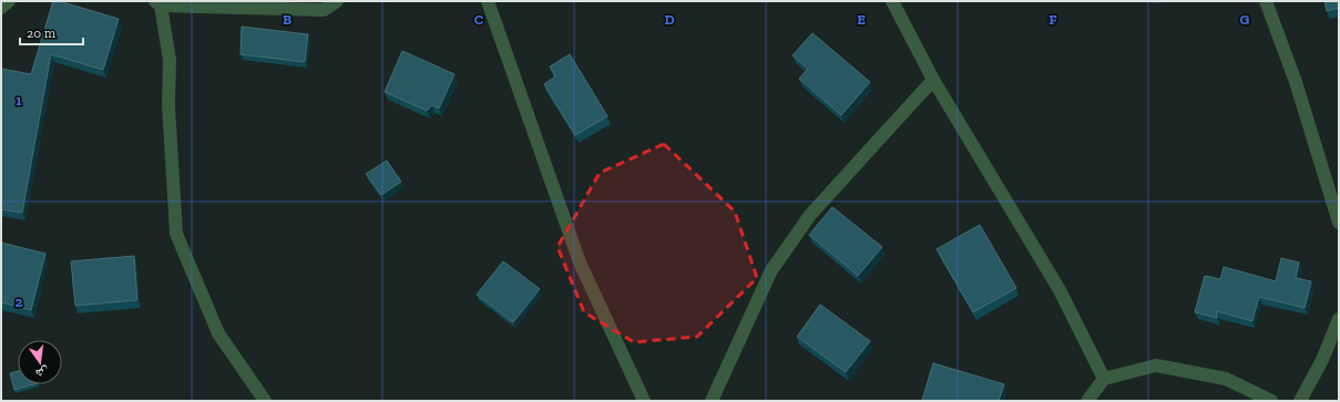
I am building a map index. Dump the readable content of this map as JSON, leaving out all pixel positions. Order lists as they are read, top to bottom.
{
  "scale_bar": "20 m",
  "north": "bottom",
  "grid": {
    "columns": [
      "B",
      "C",
      "D",
      "E",
      "F",
      "G"
    ],
    "rows": ["1", "2"]
  }
}
